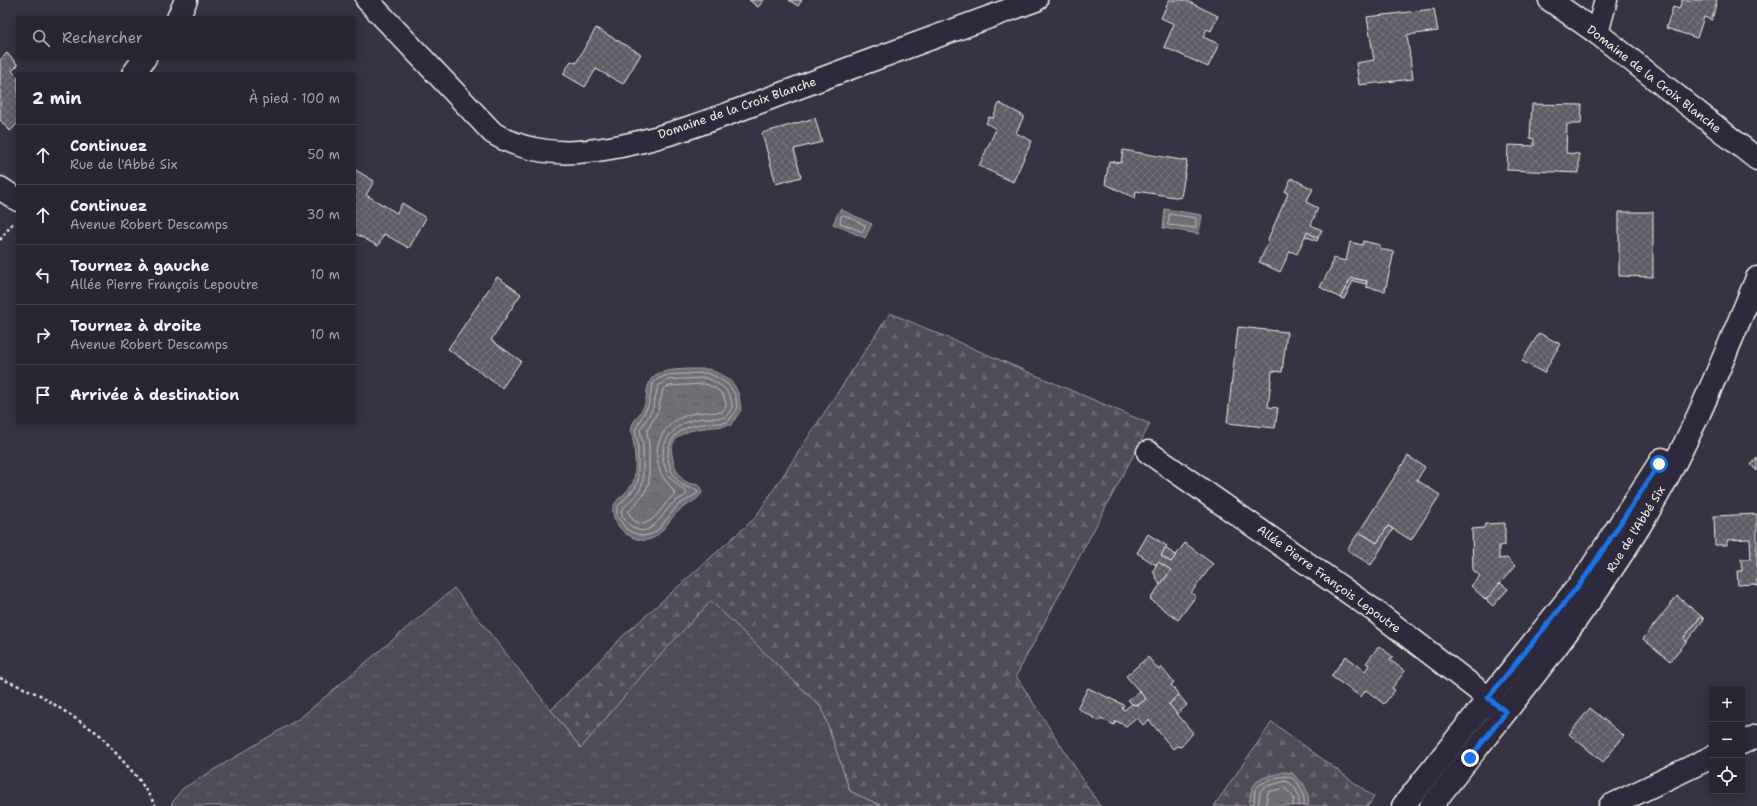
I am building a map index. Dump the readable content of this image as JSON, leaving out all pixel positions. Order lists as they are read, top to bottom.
{
  "streets": {
    "street": ["Domaine de la Croix Blanche", "Rue de l'Abbé Six", "Allée Pierre François Lepoutre"]
  },
  "crossings": [
    ["Rue de l'Abbé Six", "Allée Pierre François Lepoutre"]
  ],
  "page": {
    "search": "Rechercher",
    "heading": ["2 min", "À pied · 100 m"],
    "list": [
      ["Continuez", "Rue de l'Abbé Six", "50 m"],
      ["Continuez", "Avenue Robert Descamps", "30 m"],
      ["Tournez à gauche", "Allée Pierre François Lepoutre", "10 m"],
      ["Tournez à droite", "Avenue Robert Descamps", "10 m"],
      "Arrivée à destination"
    ],
    "map_buttons": ["+", "−"]
  }
}
